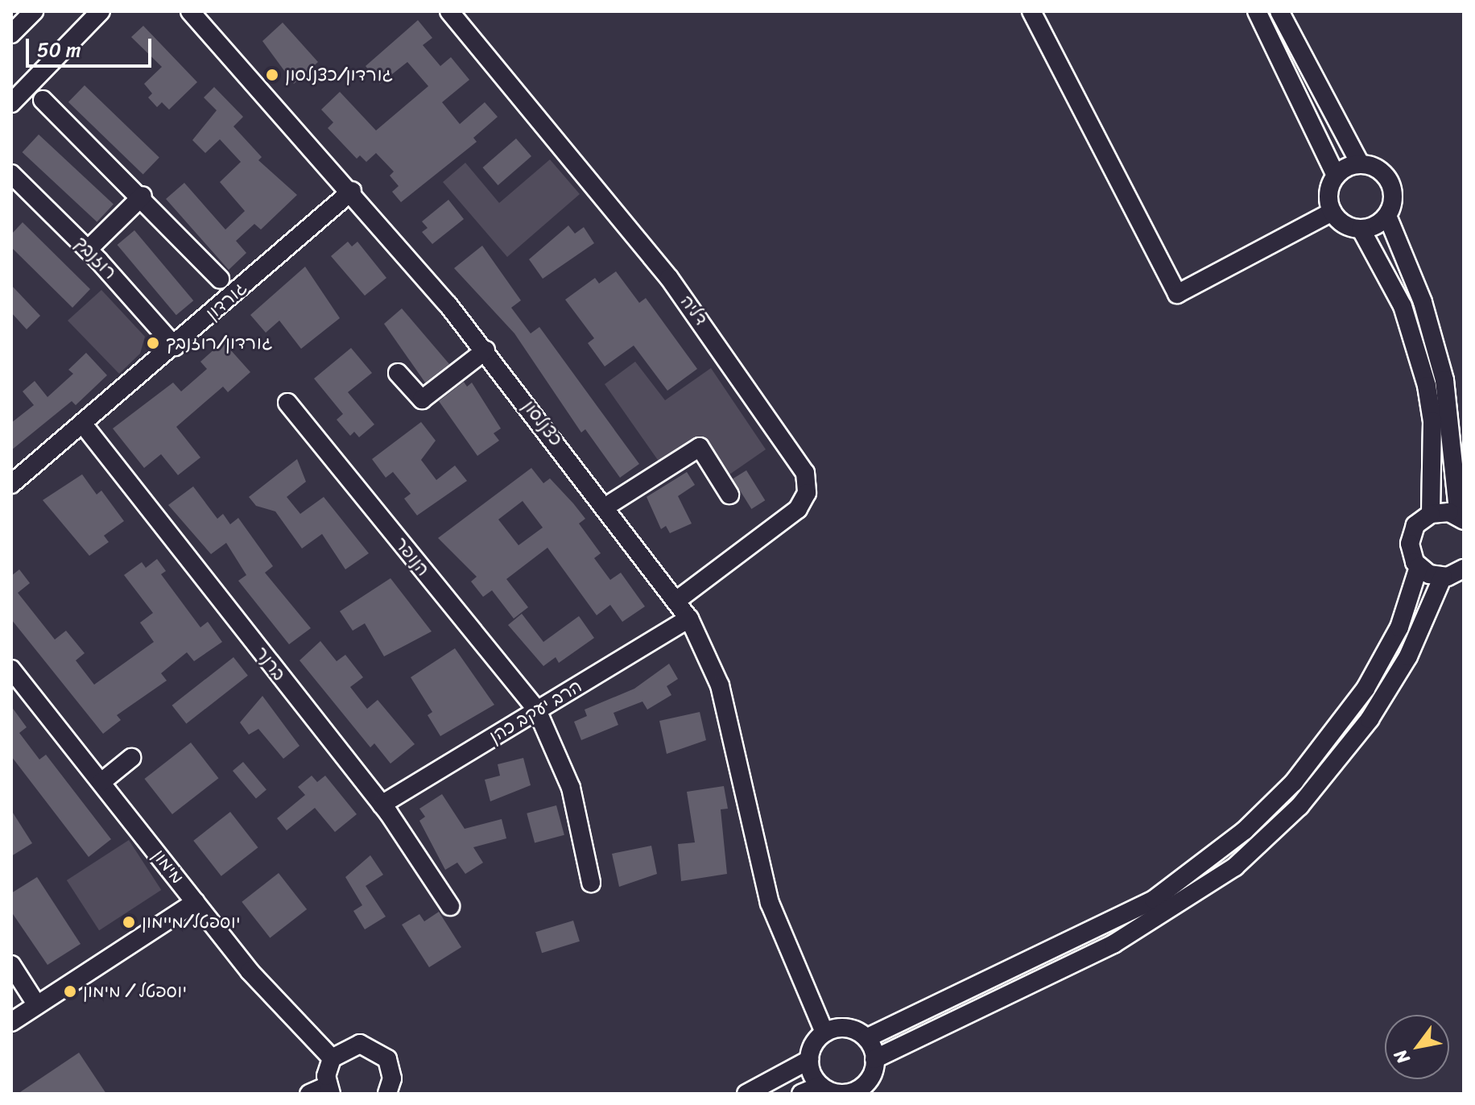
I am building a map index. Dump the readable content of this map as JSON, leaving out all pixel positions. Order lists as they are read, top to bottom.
{
  "streets": {
    "street": [
      "רוזנבך",
      "גורדון",
      "דליה",
      "כצנלסון",
      "הנופר",
      "ברנר",
      "הרב יעקב כהן",
      "מימון"
    ]
  },
  "crossings": [
    ["רוזנבך", "גורדון"],
    ["גורדון", "כצנלסון"],
    ["גורדון", "ברנר"],
    ["דליה", "כצנלסון"],
    ["כצנלסון", "הרב יעקב כהן"],
    ["הנופר", "הרב יעקב כהן"],
    ["ברנר", "הרב יעקב כהן"]
  ],
  "places": [
    "גורדון/כצנלסון",
    "גורדון/רוזנבך",
    "יוספטל/מיימון",
    "יוספטל / מימון"
  ],
  "scale_bar": "50 m",
  "north": "bottom left"
}
